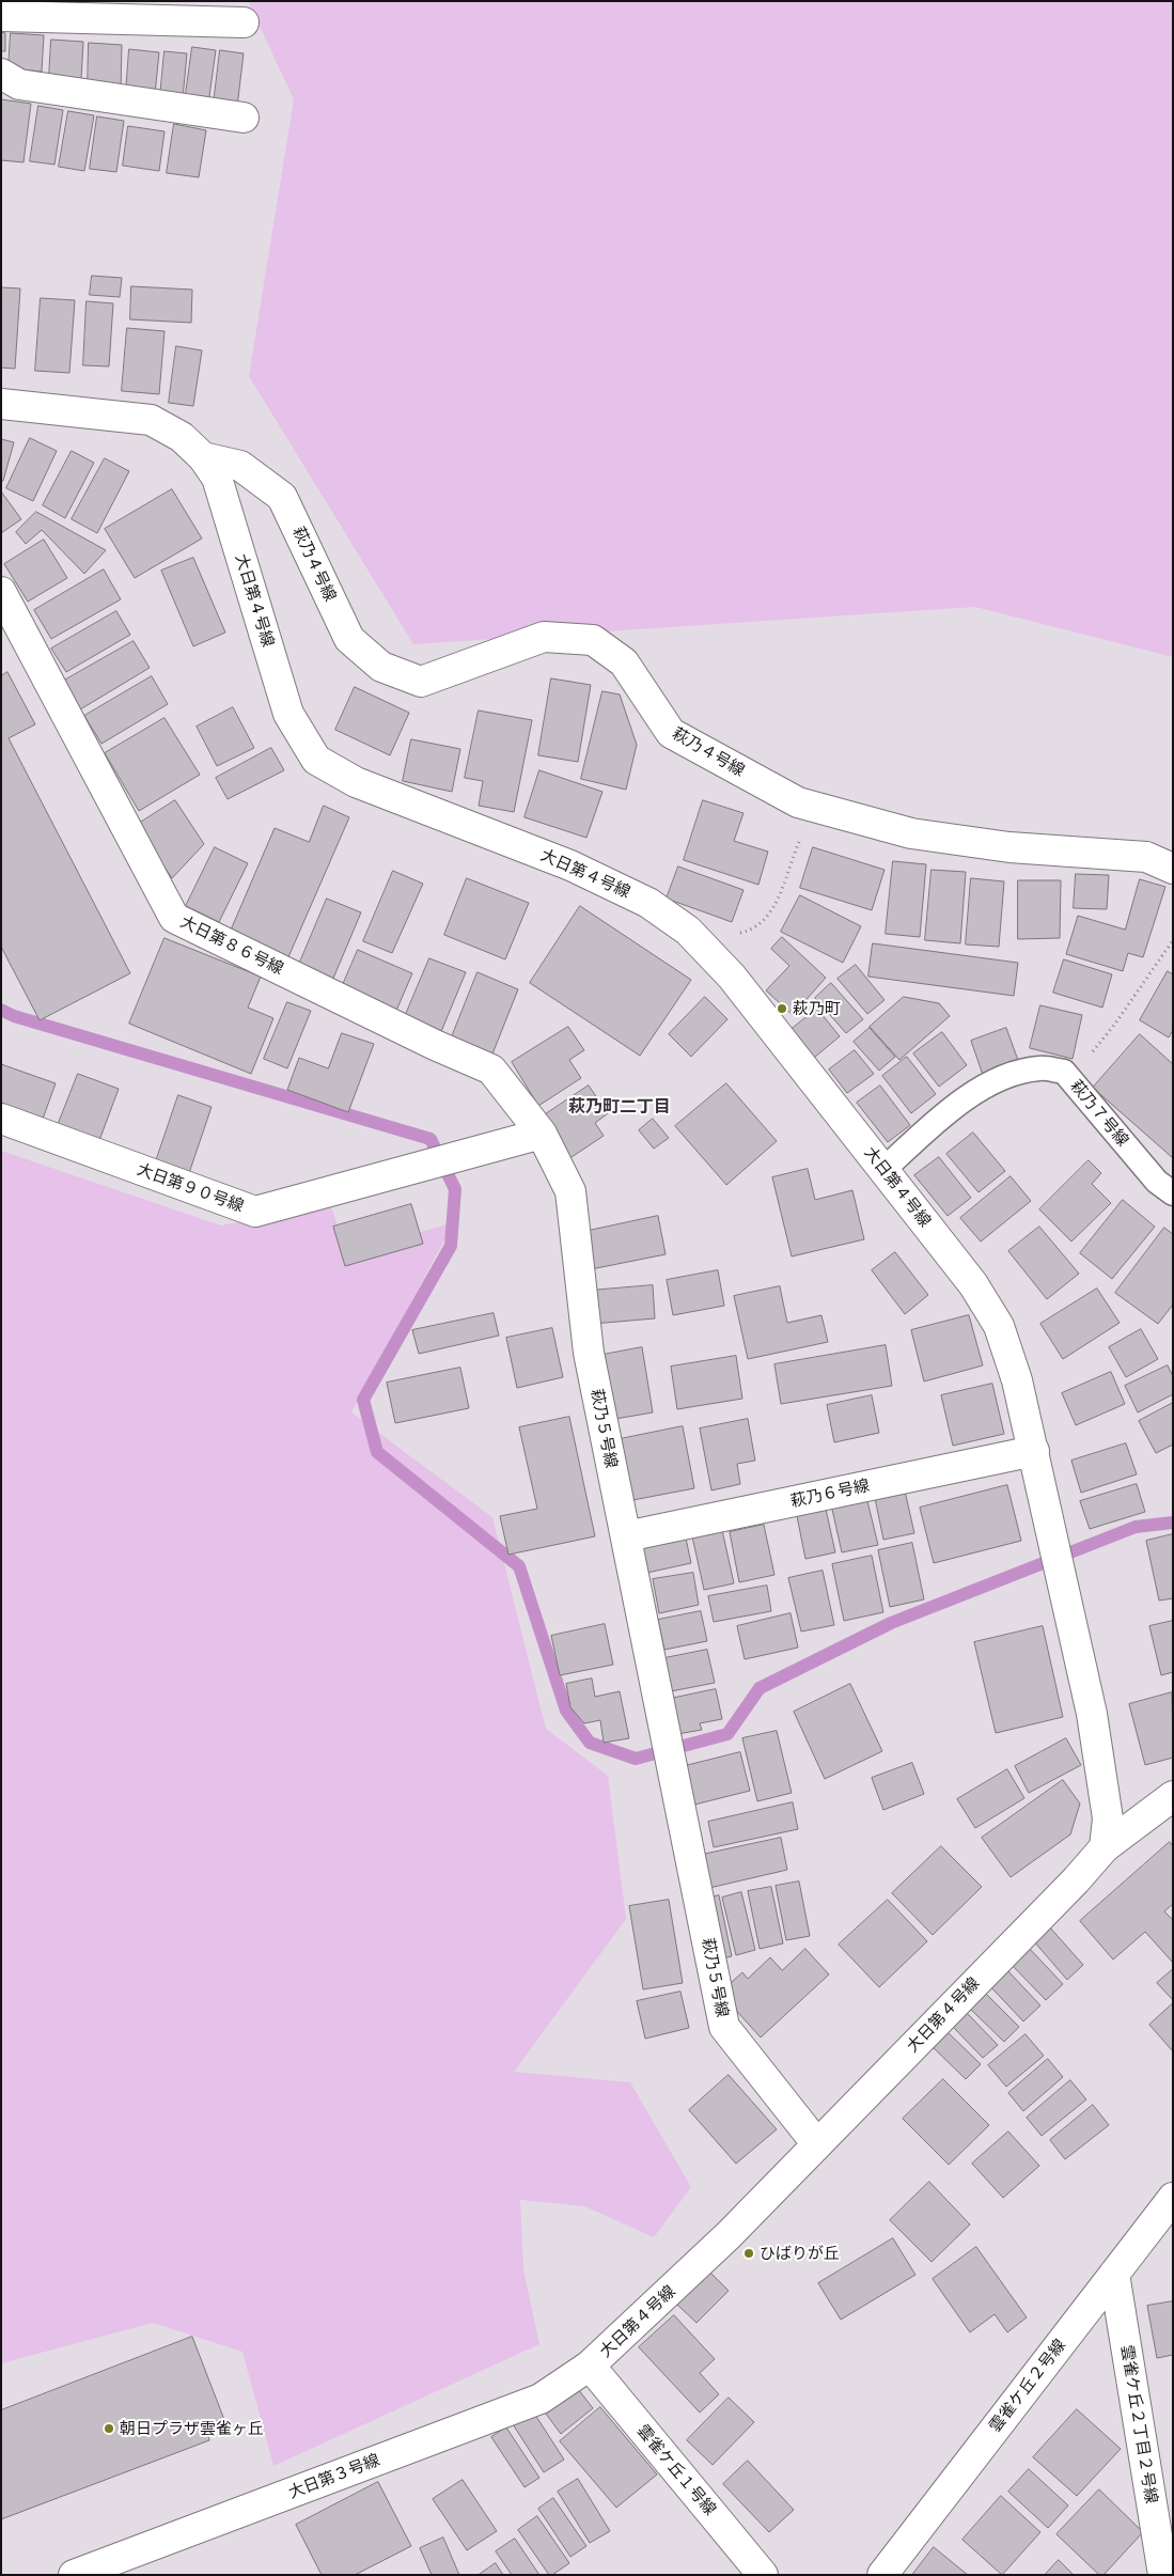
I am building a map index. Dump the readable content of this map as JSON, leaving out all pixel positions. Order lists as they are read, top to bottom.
{
  "streets": {
    "street": [
      "萩乃４号線",
      "大日第４号線",
      "大日第８６号線",
      "大日第９０号線",
      "萩乃５号線",
      "萩乃６号線",
      "雲雀ケ丘２号線",
      "雲雀ケ丘２丁目２号線",
      "雲雀ケ丘１号線",
      "大日第３号線"
    ],
    "lane": ["萩乃７号線"]
  },
  "crossings": [
    ["萩乃４号線", "大日第４号線"],
    ["大日第４号線", "萩乃７号線"],
    ["大日第４号線", "萩乃５号線"],
    ["大日第４号線", "萩乃６号線"],
    ["大日第４号線", "雲雀ケ丘１号線"],
    ["大日第４号線", "大日第３号線"],
    ["大日第８６号線", "大日第９０号線"],
    ["大日第８６号線", "萩乃５号線"],
    ["大日第９０号線", "萩乃５号線"],
    ["萩乃５号線", "萩乃６号線"],
    ["雲雀ケ丘２号線", "雲雀ケ丘２丁目２号線"],
    ["雲雀ケ丘１号線", "大日第３号線"]
  ],
  "districts": ["萩乃町二丁目"],
  "places": ["萩乃町", "ひばりが丘", "朝日プラザ雲雀ヶ丘"]
}
